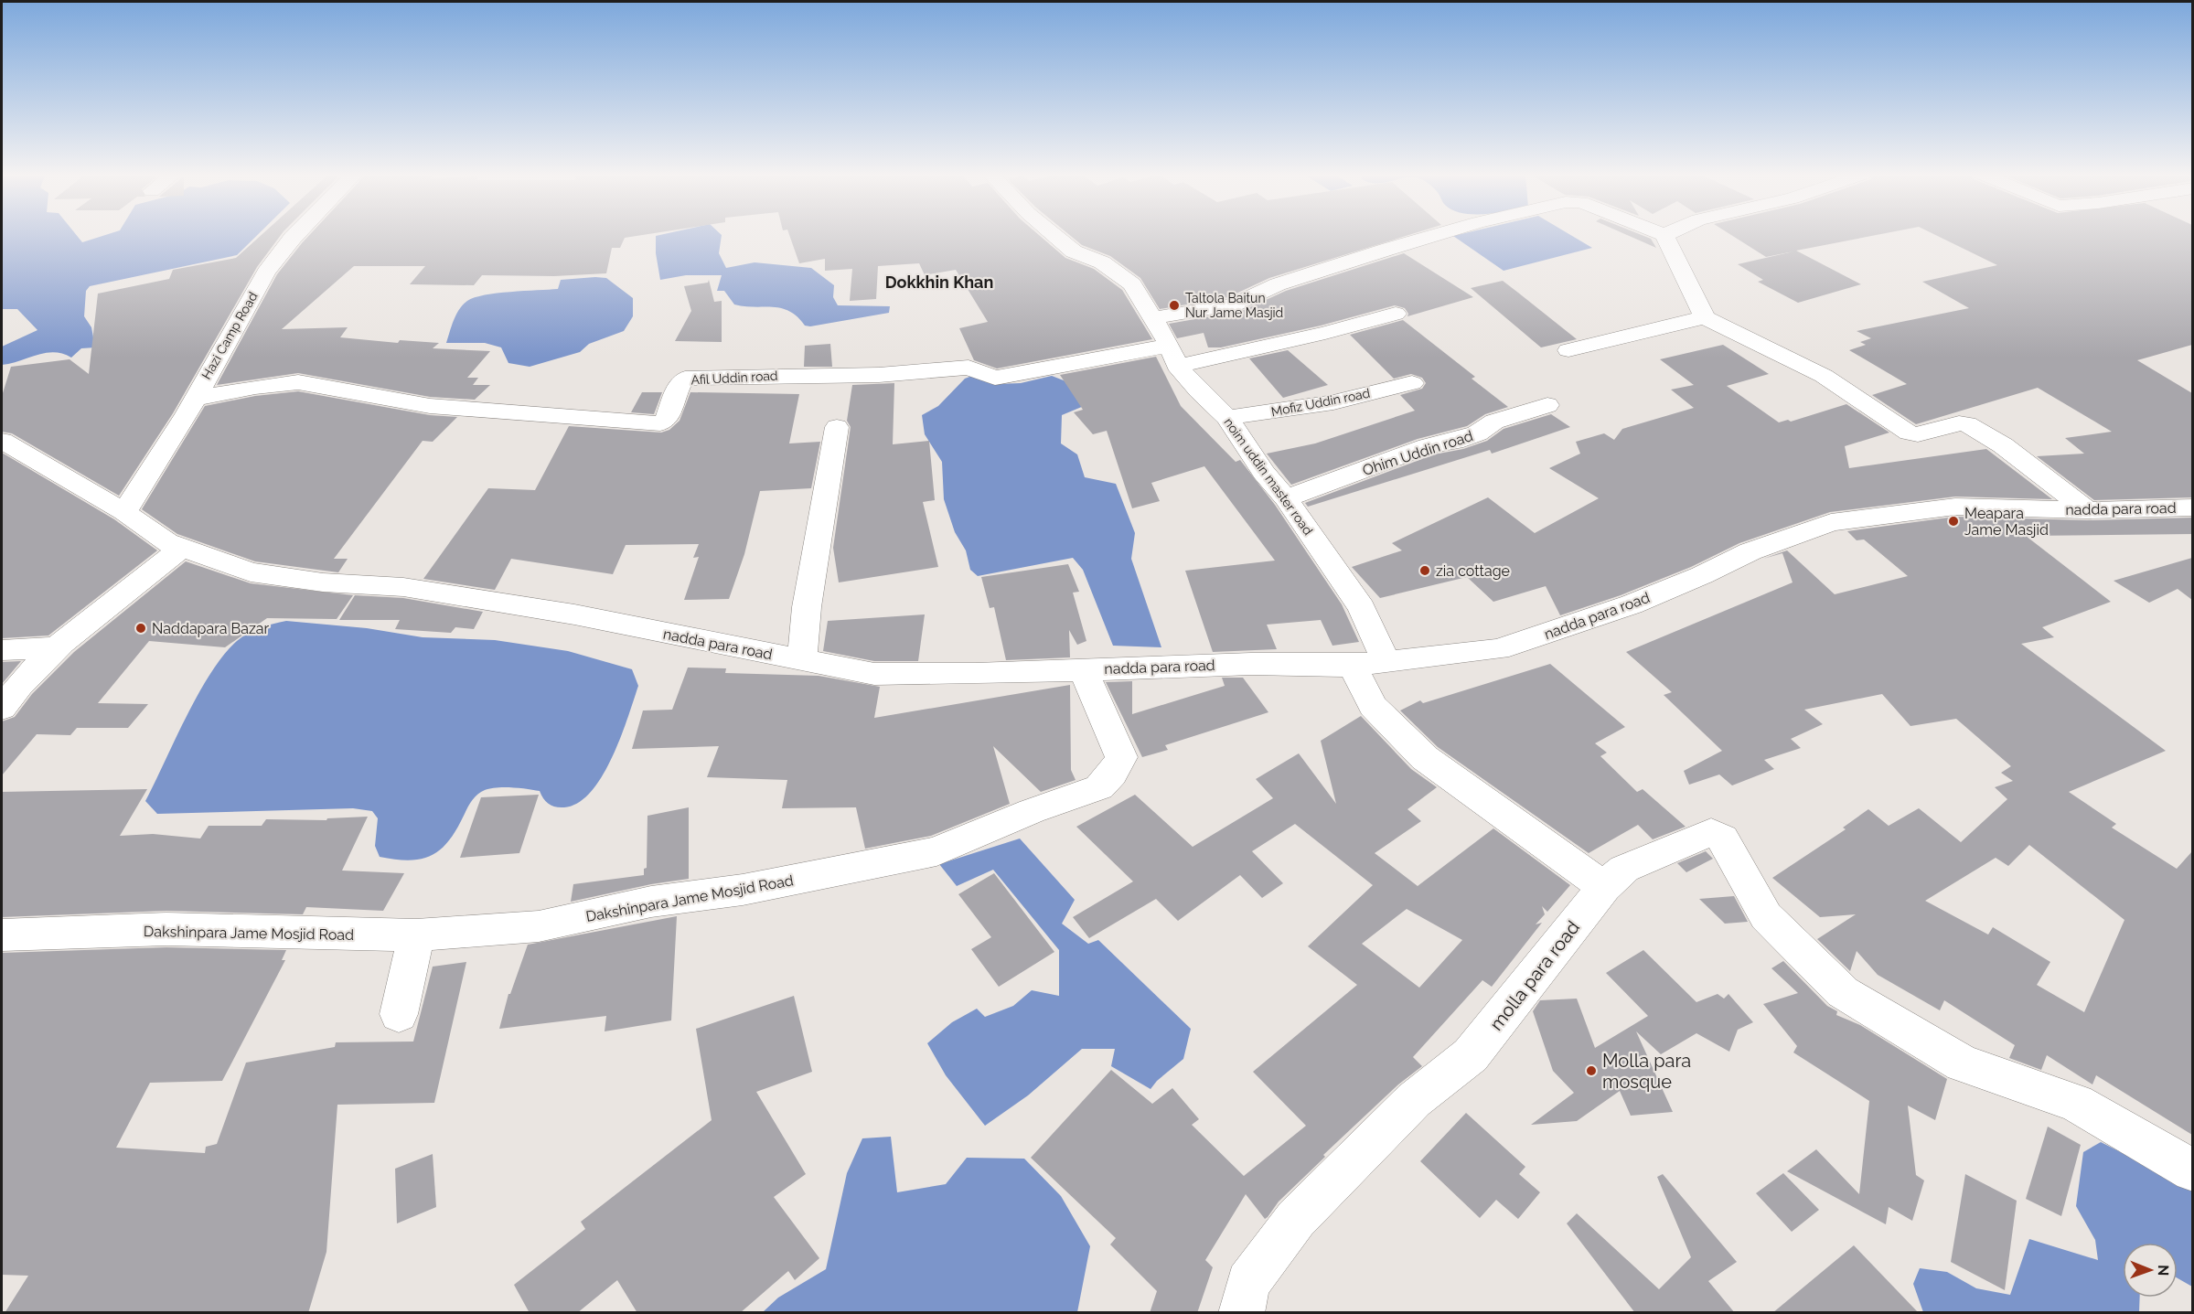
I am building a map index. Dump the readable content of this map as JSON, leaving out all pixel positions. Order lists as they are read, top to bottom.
{
  "streets": {
    "street": [
      "Hazi Camp Road",
      "Afil Uddin road",
      "Mofiz Uddin road",
      "Ohim Uddin road",
      "noim uddin master road",
      "nadda para road",
      "Dakshinpara Jame Mosjid Road",
      "molla para road"
    ]
  },
  "crossings": [
    ["Hazi Camp Road", "Afil Uddin road"],
    ["Hazi Camp Road", "nadda para road"],
    ["Afil Uddin road", "noim uddin master road"],
    ["Mofiz Uddin road", "noim uddin master road"],
    ["Ohim Uddin road", "noim uddin master road"],
    ["noim uddin master road", "nadda para road"],
    ["nadda para road", "Dakshinpara Jame Mosjid Road"]
  ],
  "districts": ["Dokkhin Khan"],
  "places": [
    "Taltola Baitun Nur Jame Masjid",
    "Meapara Jame Masjid",
    "zia cottage",
    "Naddapara Bazar",
    "Molla para mosque"
  ],
  "north": "right"
}
